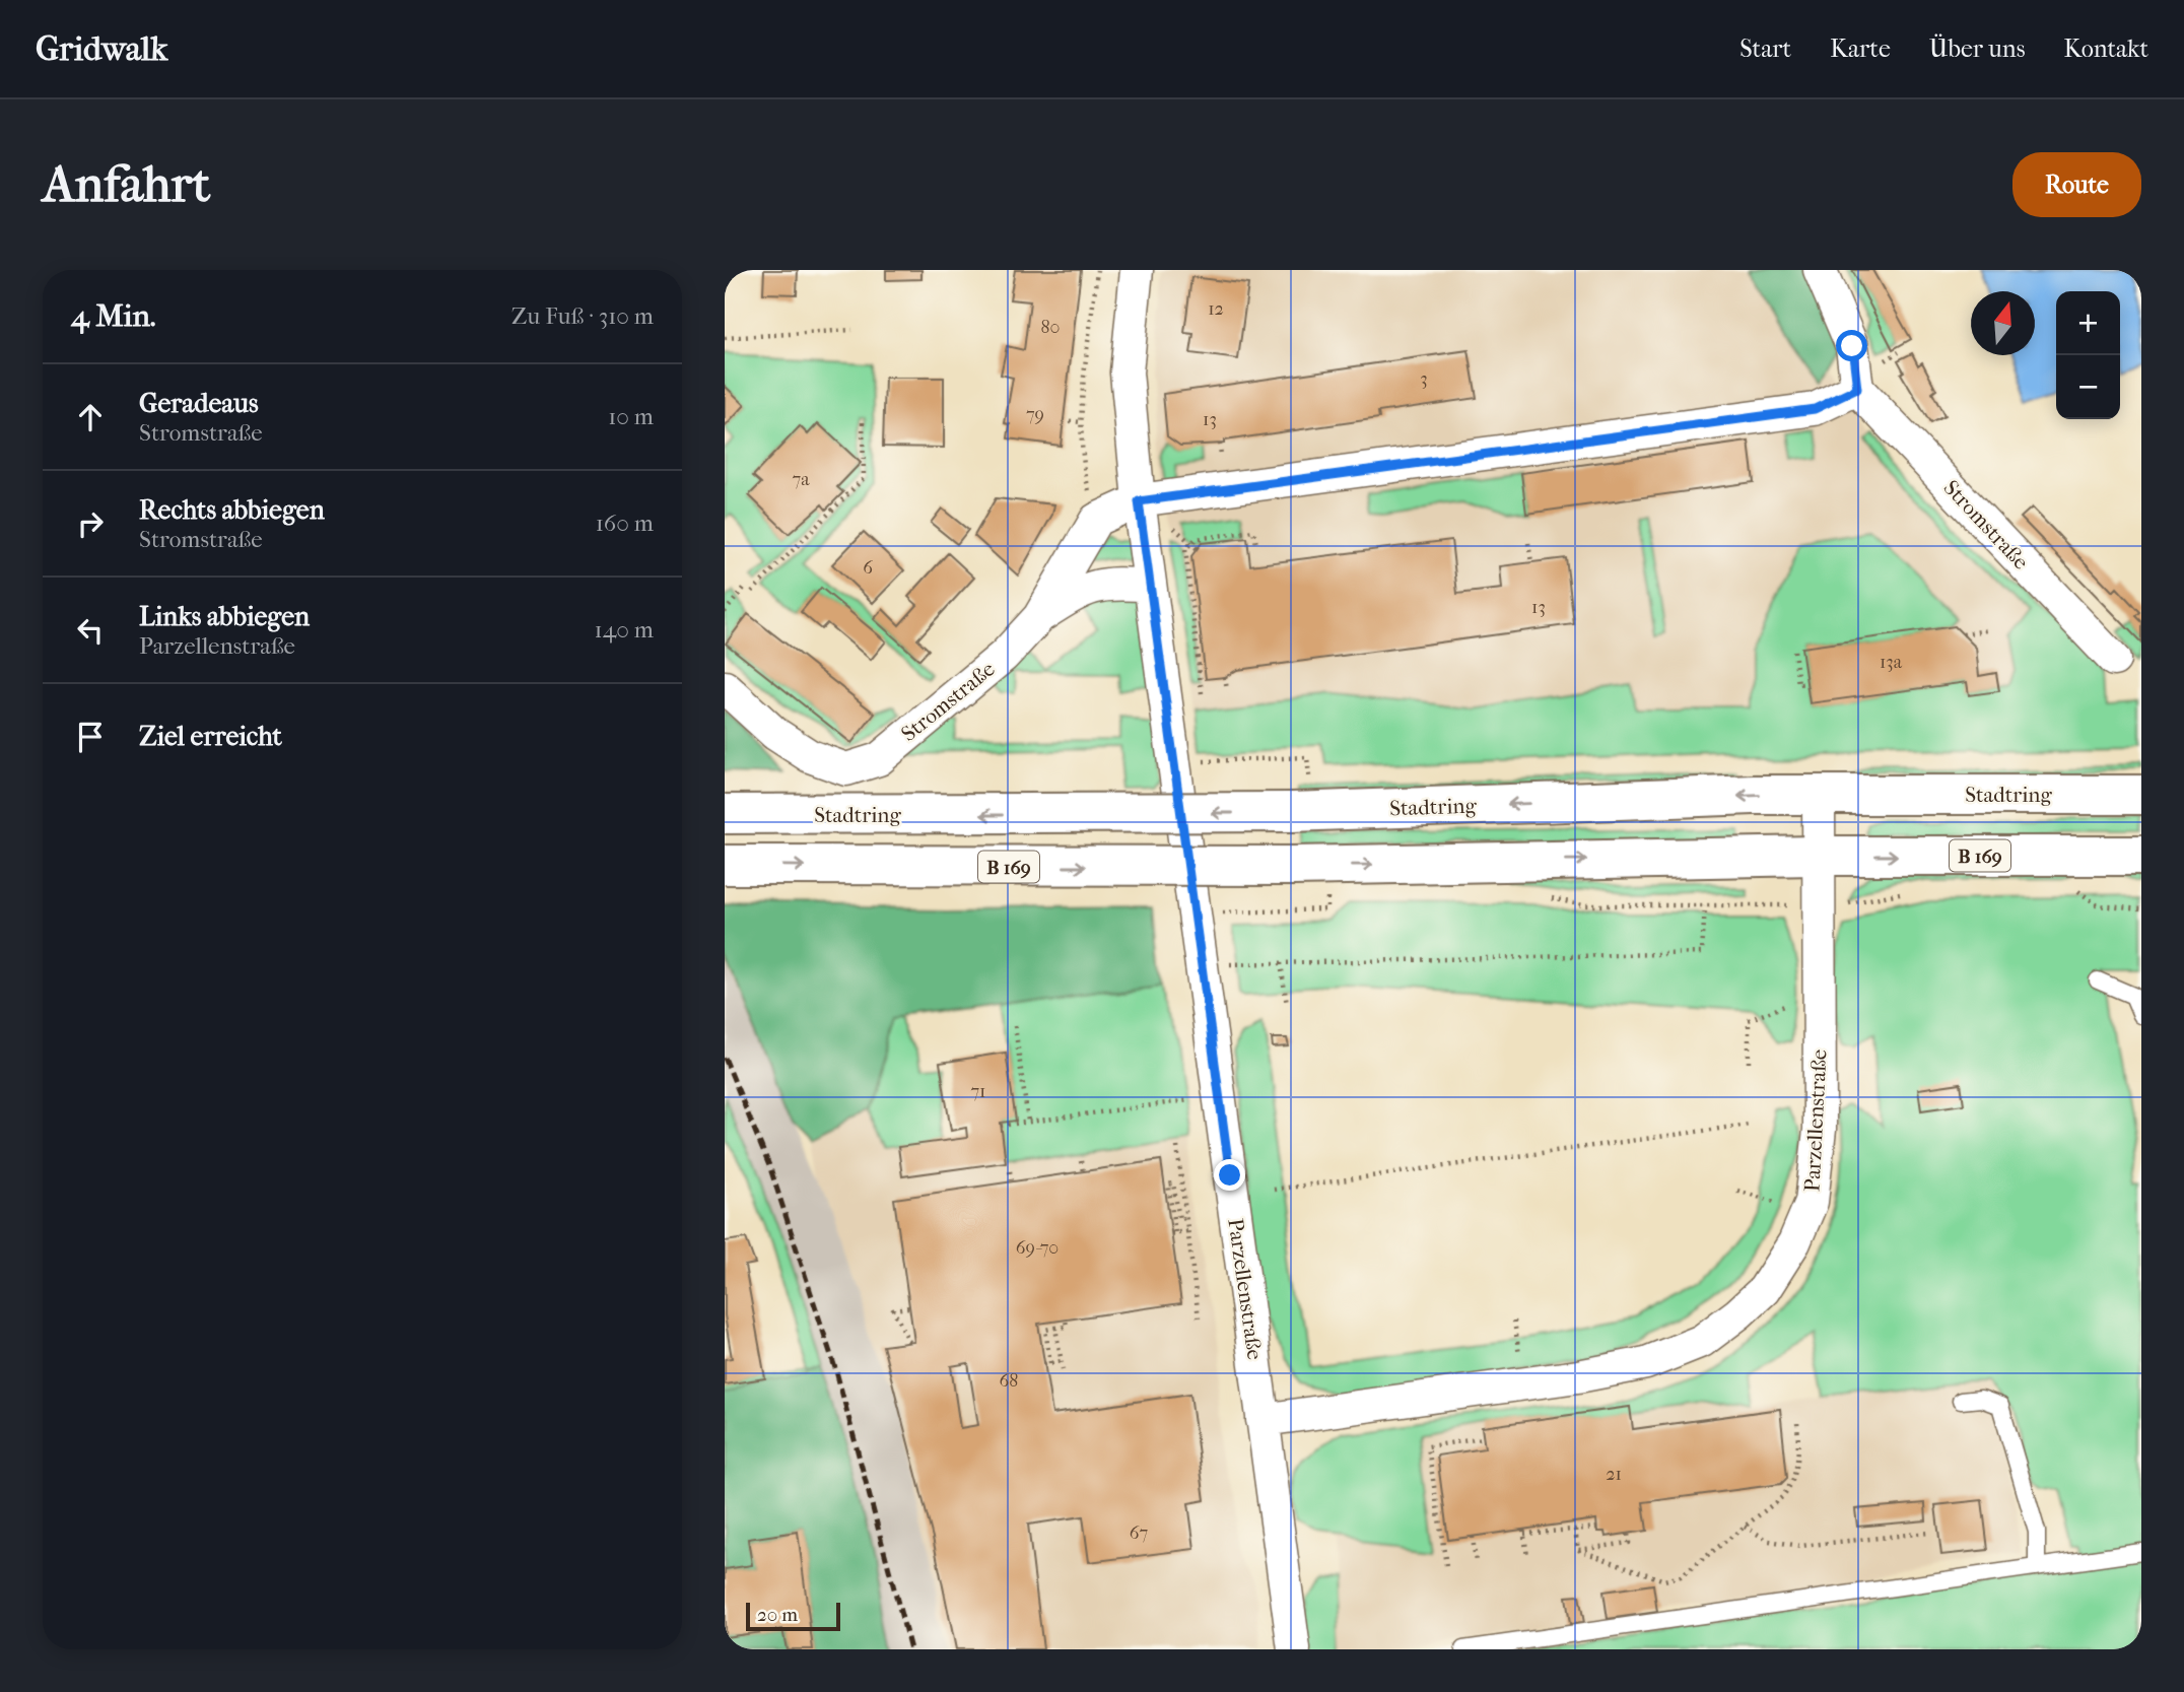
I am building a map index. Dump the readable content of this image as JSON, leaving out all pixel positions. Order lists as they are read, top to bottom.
{
  "streets": {
    "main road": ["Stadtring", "B 169"],
    "street": ["Stromstraße", "Parzellenstraße"]
  },
  "crossings": [
    ["Stromstraße", "Parzellenstraße"],
    ["Stadtring", "Parzellenstraße"],
    ["B 169", "Parzellenstraße"]
  ],
  "house_numbers": [
    "12",
    "80",
    "3",
    "79",
    "13",
    "7a",
    "6",
    "13",
    "13a",
    "71",
    "69-70",
    "68",
    "21",
    "67"
  ],
  "scale_bar": "20 m",
  "north": "top",
  "page": {
    "header": "Gridwalk",
    "nav": [
      "Start",
      "Karte",
      "Über uns",
      "Kontakt"
    ],
    "buttons": "Route",
    "title": "Anfahrt",
    "heading": ["4 Min.", "Zu Fuß · 310 m"],
    "map_buttons": ["+", "−"],
    "list": [
      ["Geradeaus", "Stromstraße", "10 m"],
      ["Rechts abbiegen", "Stromstraße", "160 m"],
      ["Links abbiegen", "Parzellenstraße", "140 m"],
      "Ziel erreicht"
    ],
    "scale": "20 m"
  }
}
